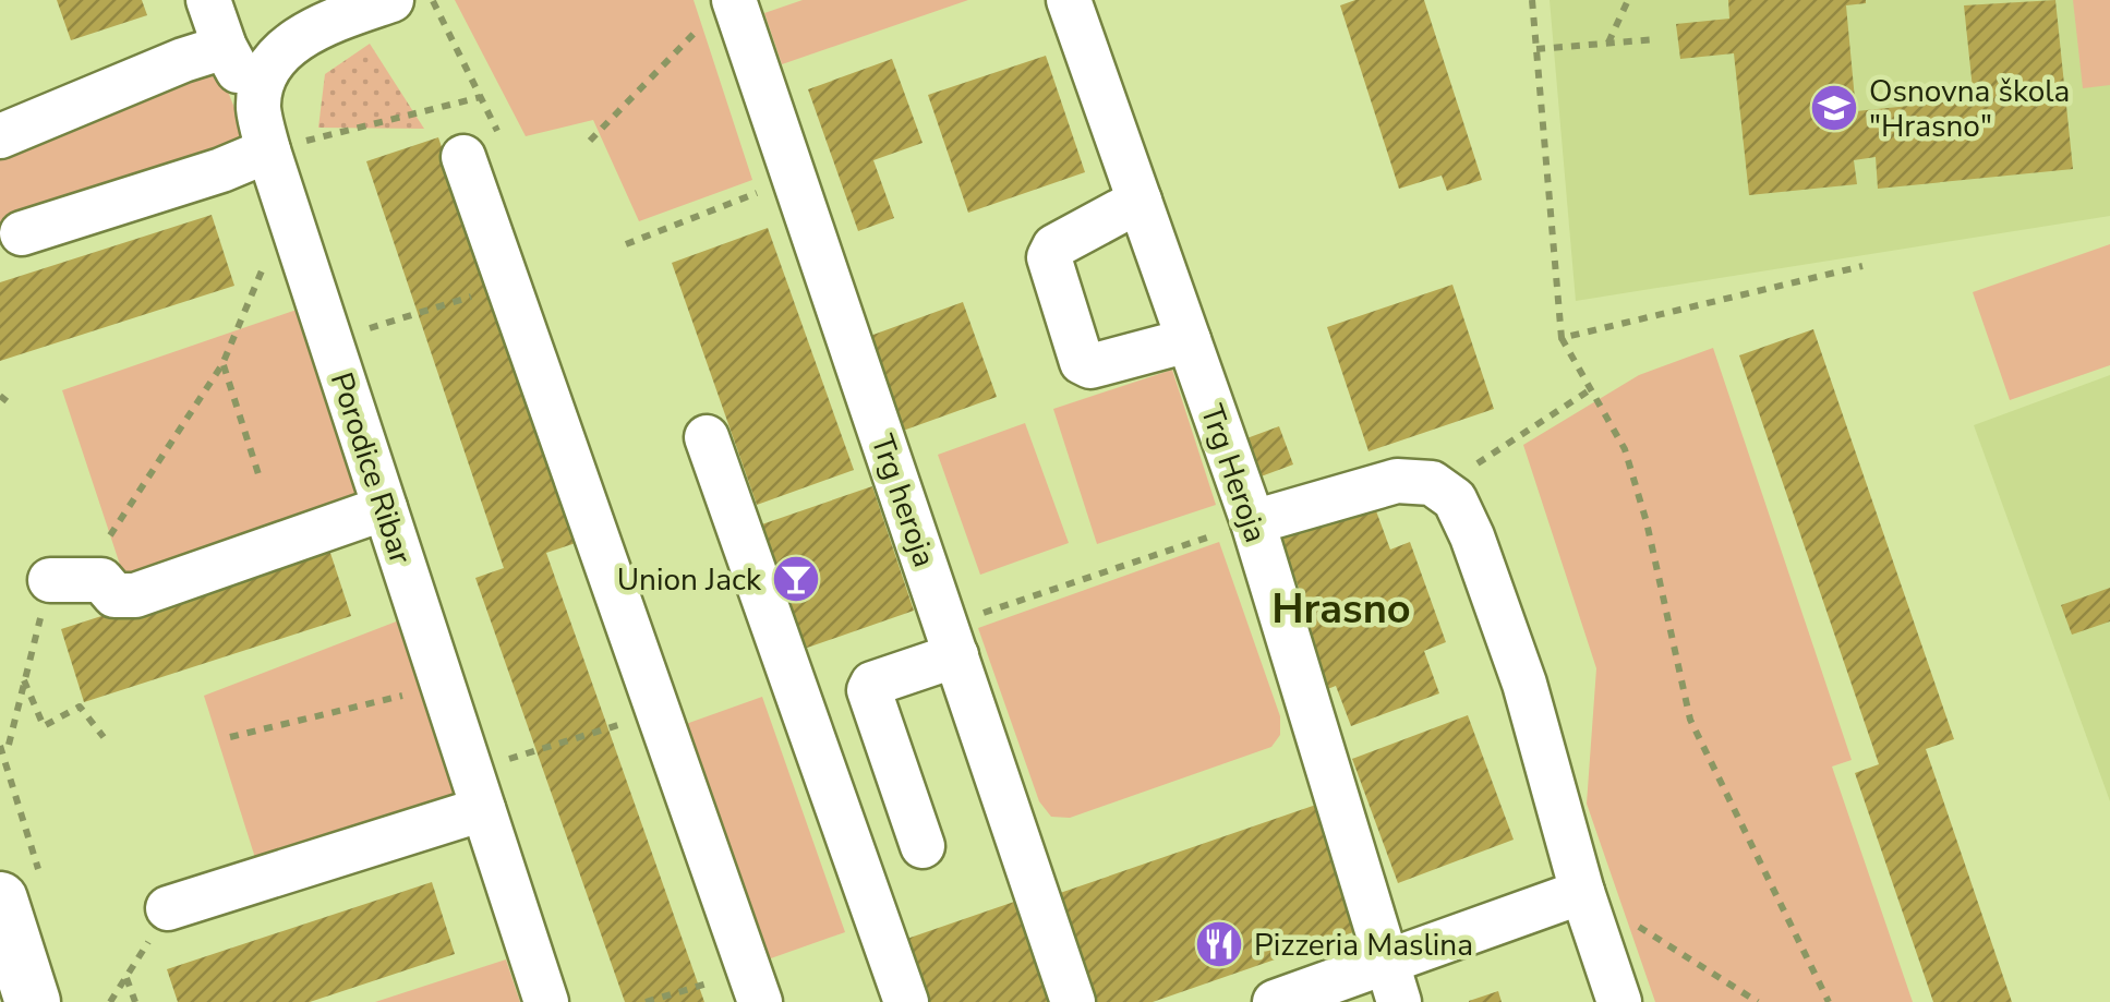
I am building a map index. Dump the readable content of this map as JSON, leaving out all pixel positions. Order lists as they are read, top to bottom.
{
  "streets": {
    "street": ["Porodice Ribar", "Trg Heroja", "Trg heroja"]
  },
  "districts": ["Hrasno"],
  "places": {
    "school or university": ["Osnovna škola \"Hrasno\""],
    "bar": ["Union Jack"],
    "restaurant": ["Pizzeria Maslina"]
  }
}
